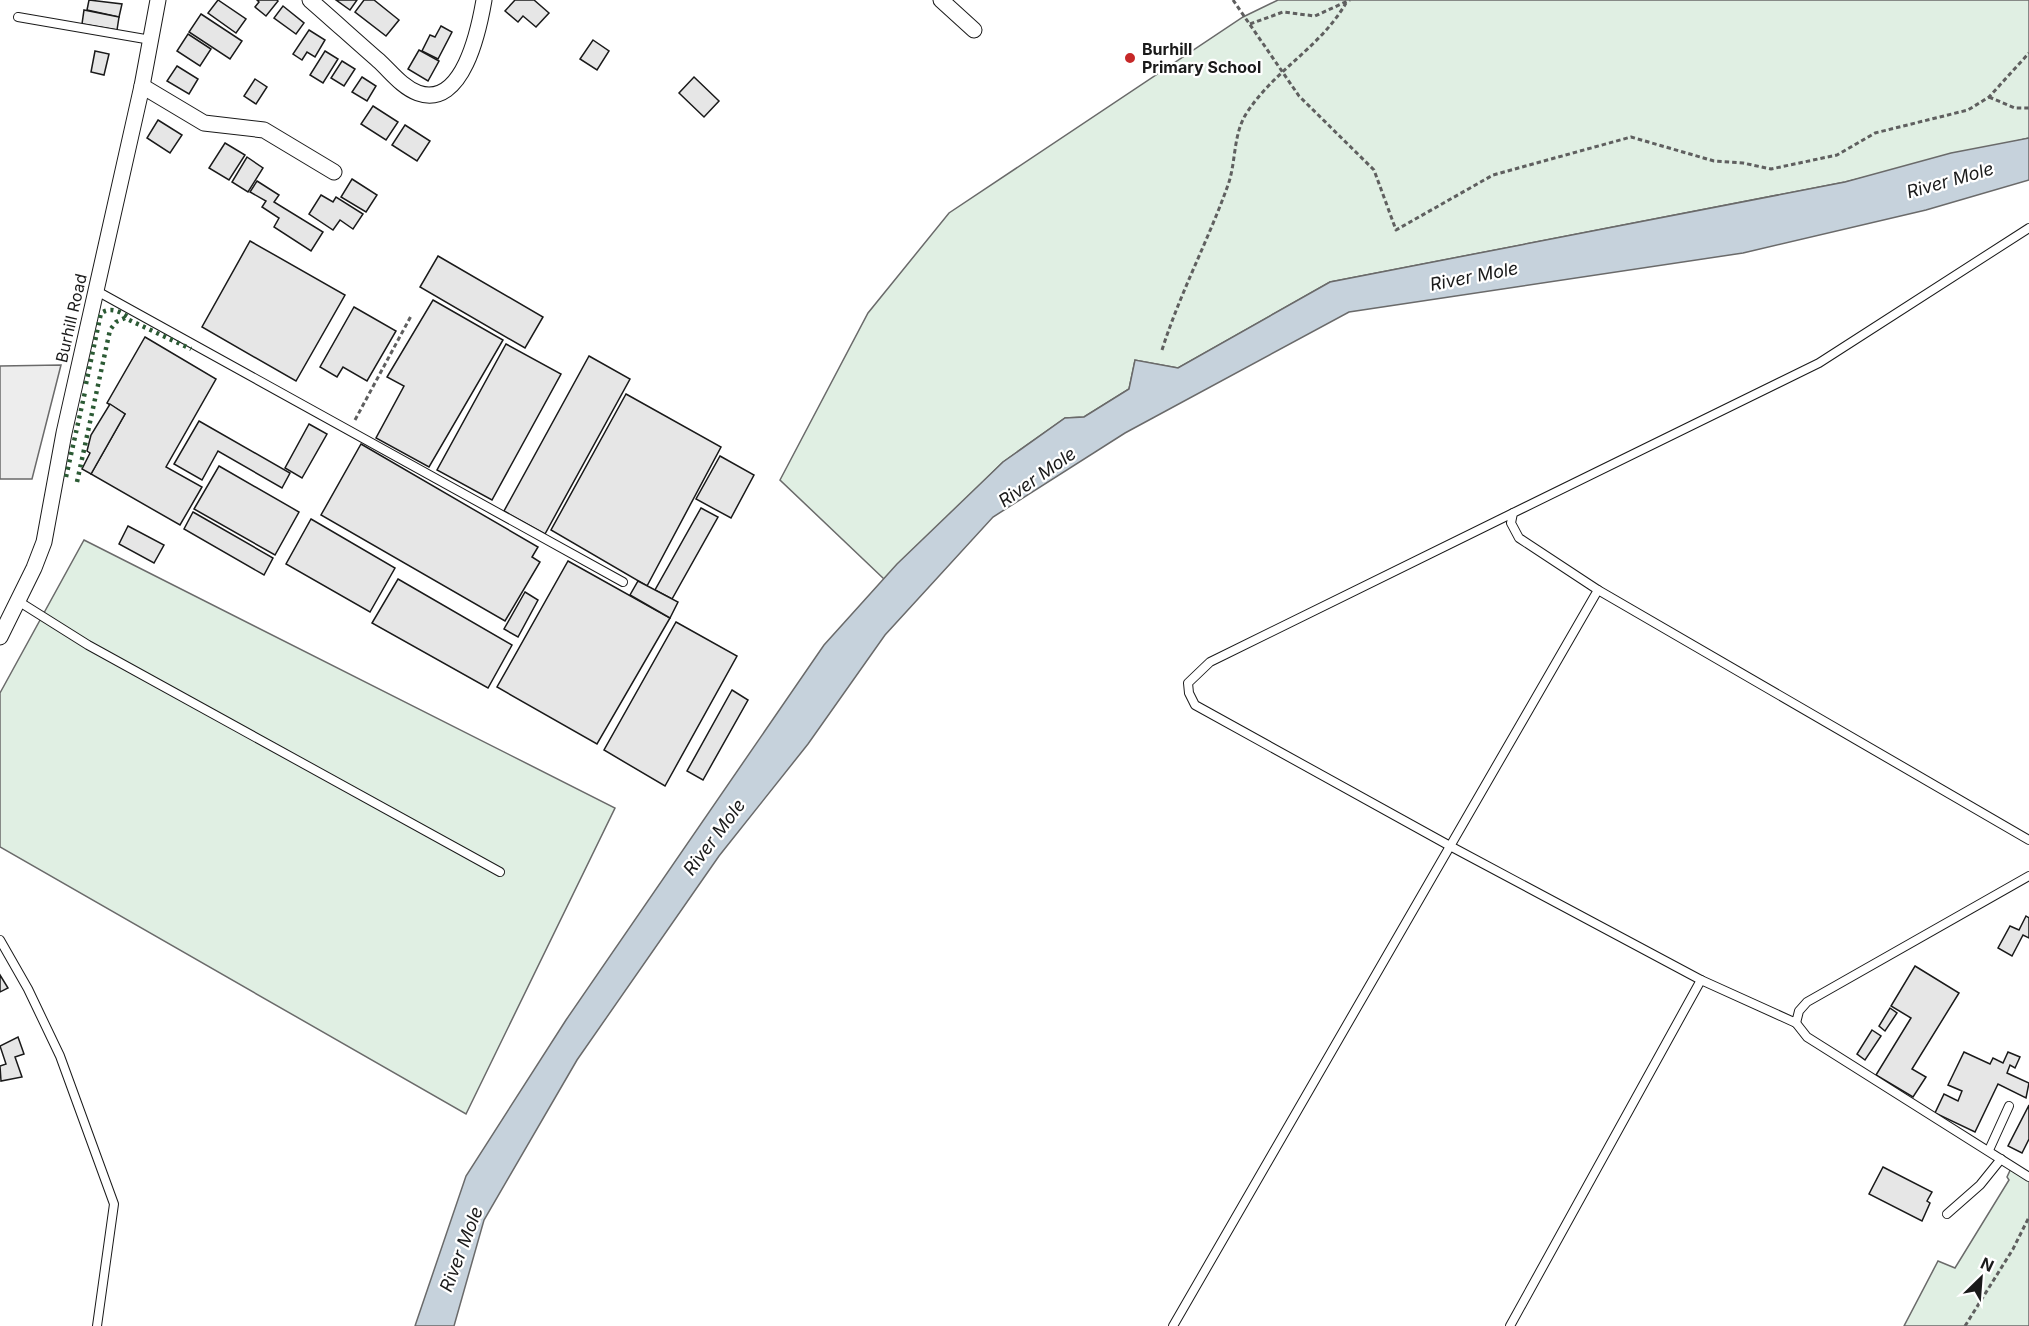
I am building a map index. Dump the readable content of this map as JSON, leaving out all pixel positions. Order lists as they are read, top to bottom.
{
  "streets": {
    "street": ["Burhill Road"]
  },
  "water": ["River Mole"],
  "places": ["Burhill Primary School"],
  "north": "top right"
}
